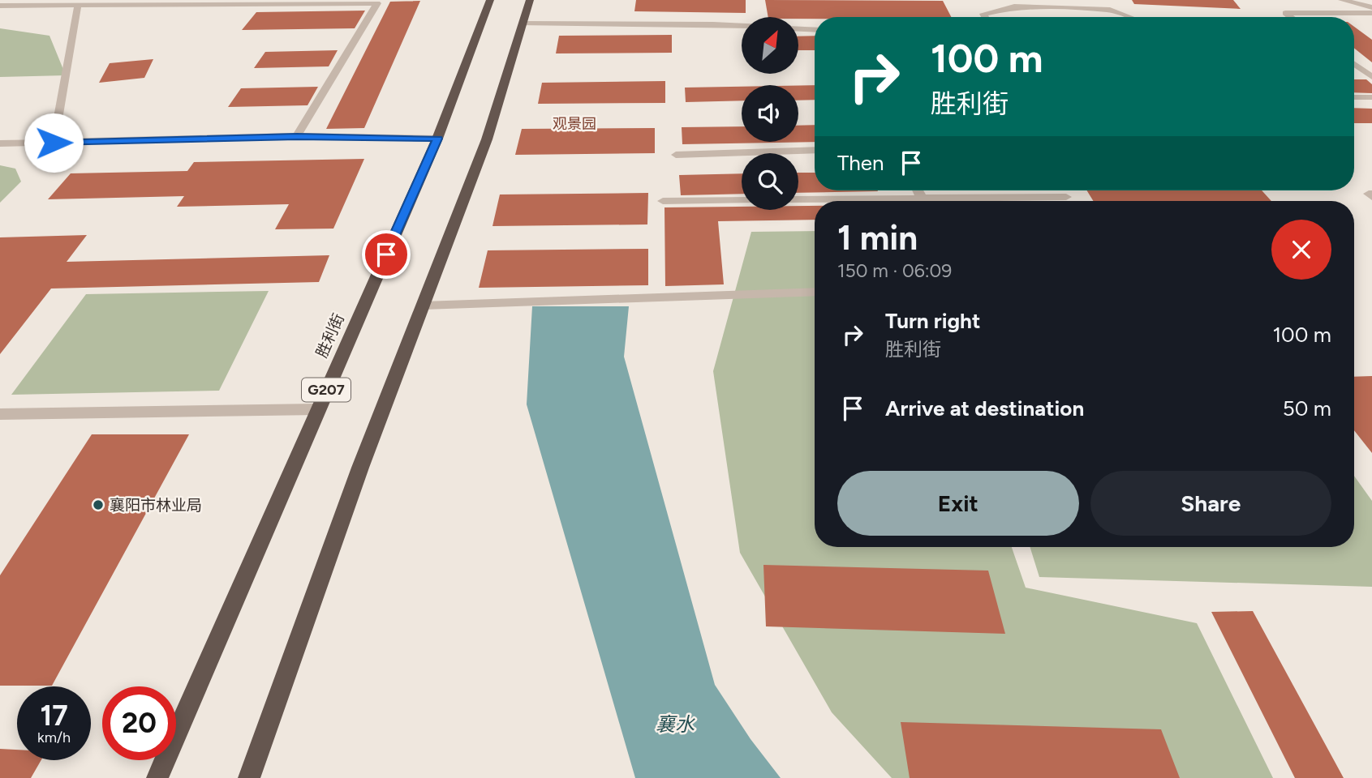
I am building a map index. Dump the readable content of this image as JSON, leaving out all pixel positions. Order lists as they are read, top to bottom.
{
  "streets": {
    "highway": ["胜利街", "G207"]
  },
  "districts": ["观景园"],
  "water": ["襄水"],
  "places": ["襄阳市林业局"],
  "north": "top right",
  "page": {
    "turn": ["100 m", "胜利街"],
    "then": "Then",
    "heading": ["1 min", "150 m · 06:09"],
    "list": [
      {
        "name": "Turn right",
        "note": "胜利街",
        "value": "100 m"
      },
      {
        "name": "Arrive at destination",
        "value": "50 m"
      }
    ],
    "buttons": ["Exit", "Share"],
    "speed": "17 km/h",
    "limit": "20"
  }
}
